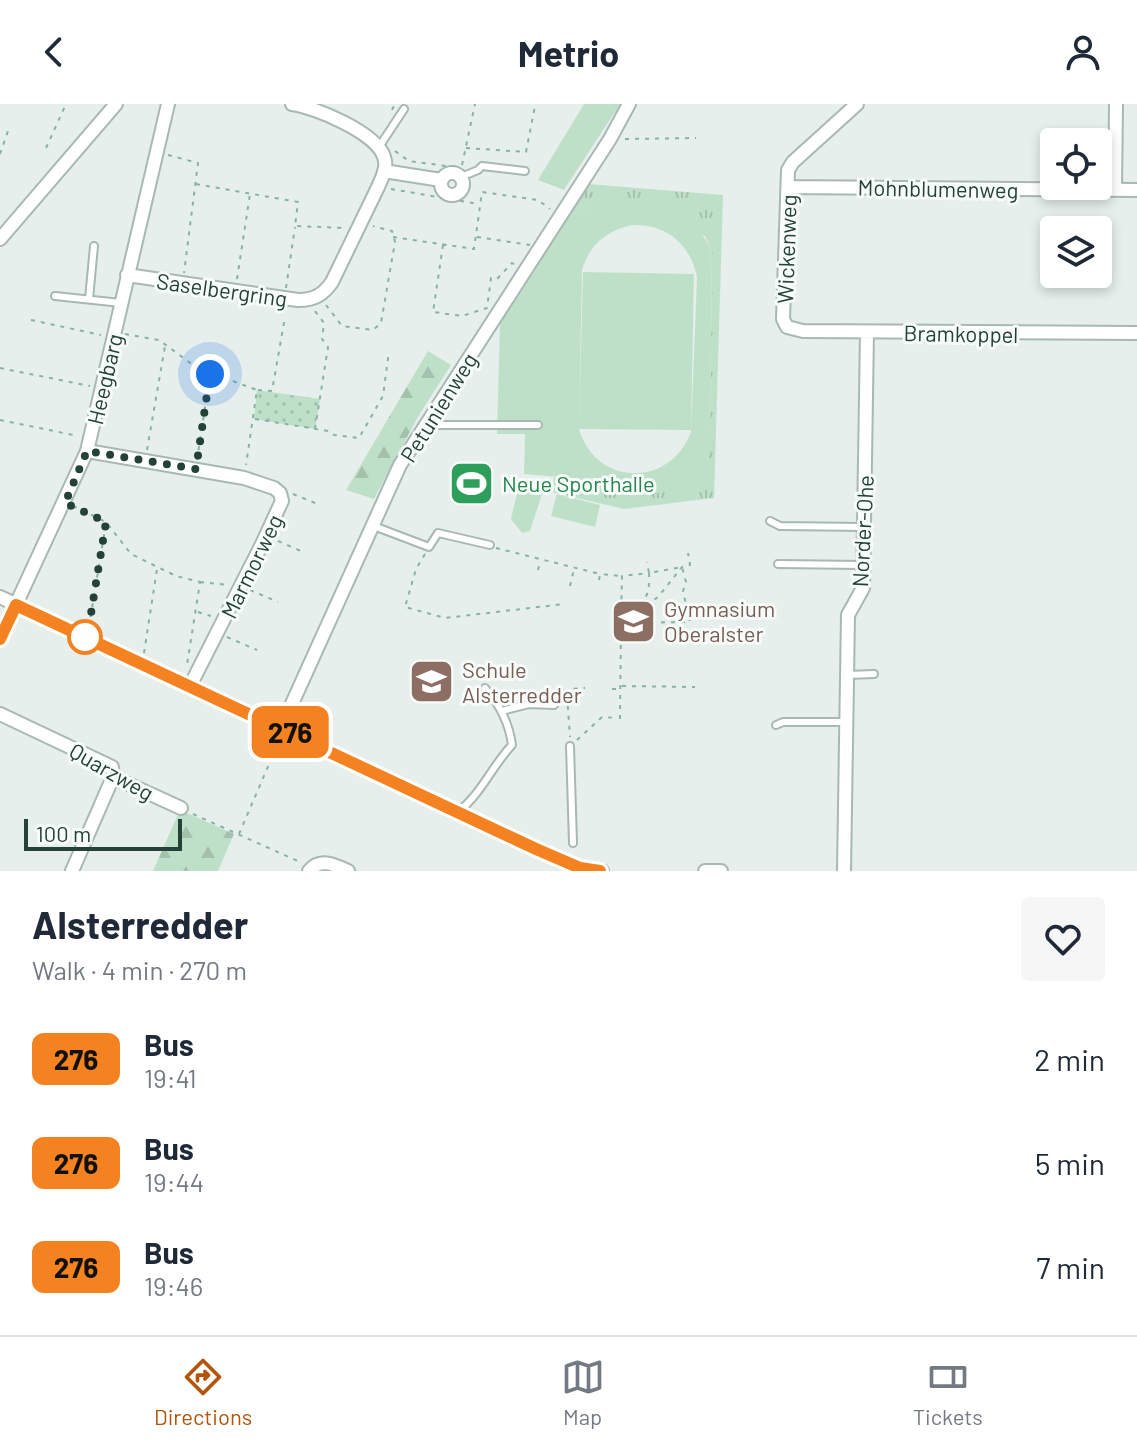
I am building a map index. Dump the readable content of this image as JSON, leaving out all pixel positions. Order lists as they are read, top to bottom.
{
  "streets": {
    "street": [
      "Mohnblumenweg",
      "Wickenweg",
      "Saselbergring",
      "Bramkoppel",
      "Heegbarg",
      "Petunienweg",
      "Norder-Ohe",
      "Marmorweg",
      "Quarzweg"
    ]
  },
  "crossings": [
    ["Mohnblumenweg", "Wickenweg"],
    ["Wickenweg", "Bramkoppel"],
    ["Saselbergring", "Heegbarg"],
    ["Bramkoppel", "Norder-Ohe"],
    ["Heegbarg", "Marmorweg"]
  ],
  "places": {
    "sports": ["Neue Sporthalle"],
    "school or university": ["Gymnasium Oberalster", "Schule Alsterredder"]
  },
  "lines": ["bus line 276"],
  "scale_bar": "100 m",
  "page": {
    "header": "Metrio",
    "on_map": "276",
    "scale": "100 m",
    "heading": ["Alsterredder", "Walk · 4 min · 270 m"],
    "list": [
      {
        "mark": "276",
        "name": "Bus",
        "note": "19:41",
        "value": "2 min"
      },
      {
        "mark": "276",
        "name": "Bus",
        "note": "19:44",
        "value": "5 min"
      },
      {
        "mark": "276",
        "name": "Bus",
        "note": "19:46",
        "value": "7 min"
      }
    ],
    "tabs": ["Directions", "Map", "Tickets"]
  }
}
